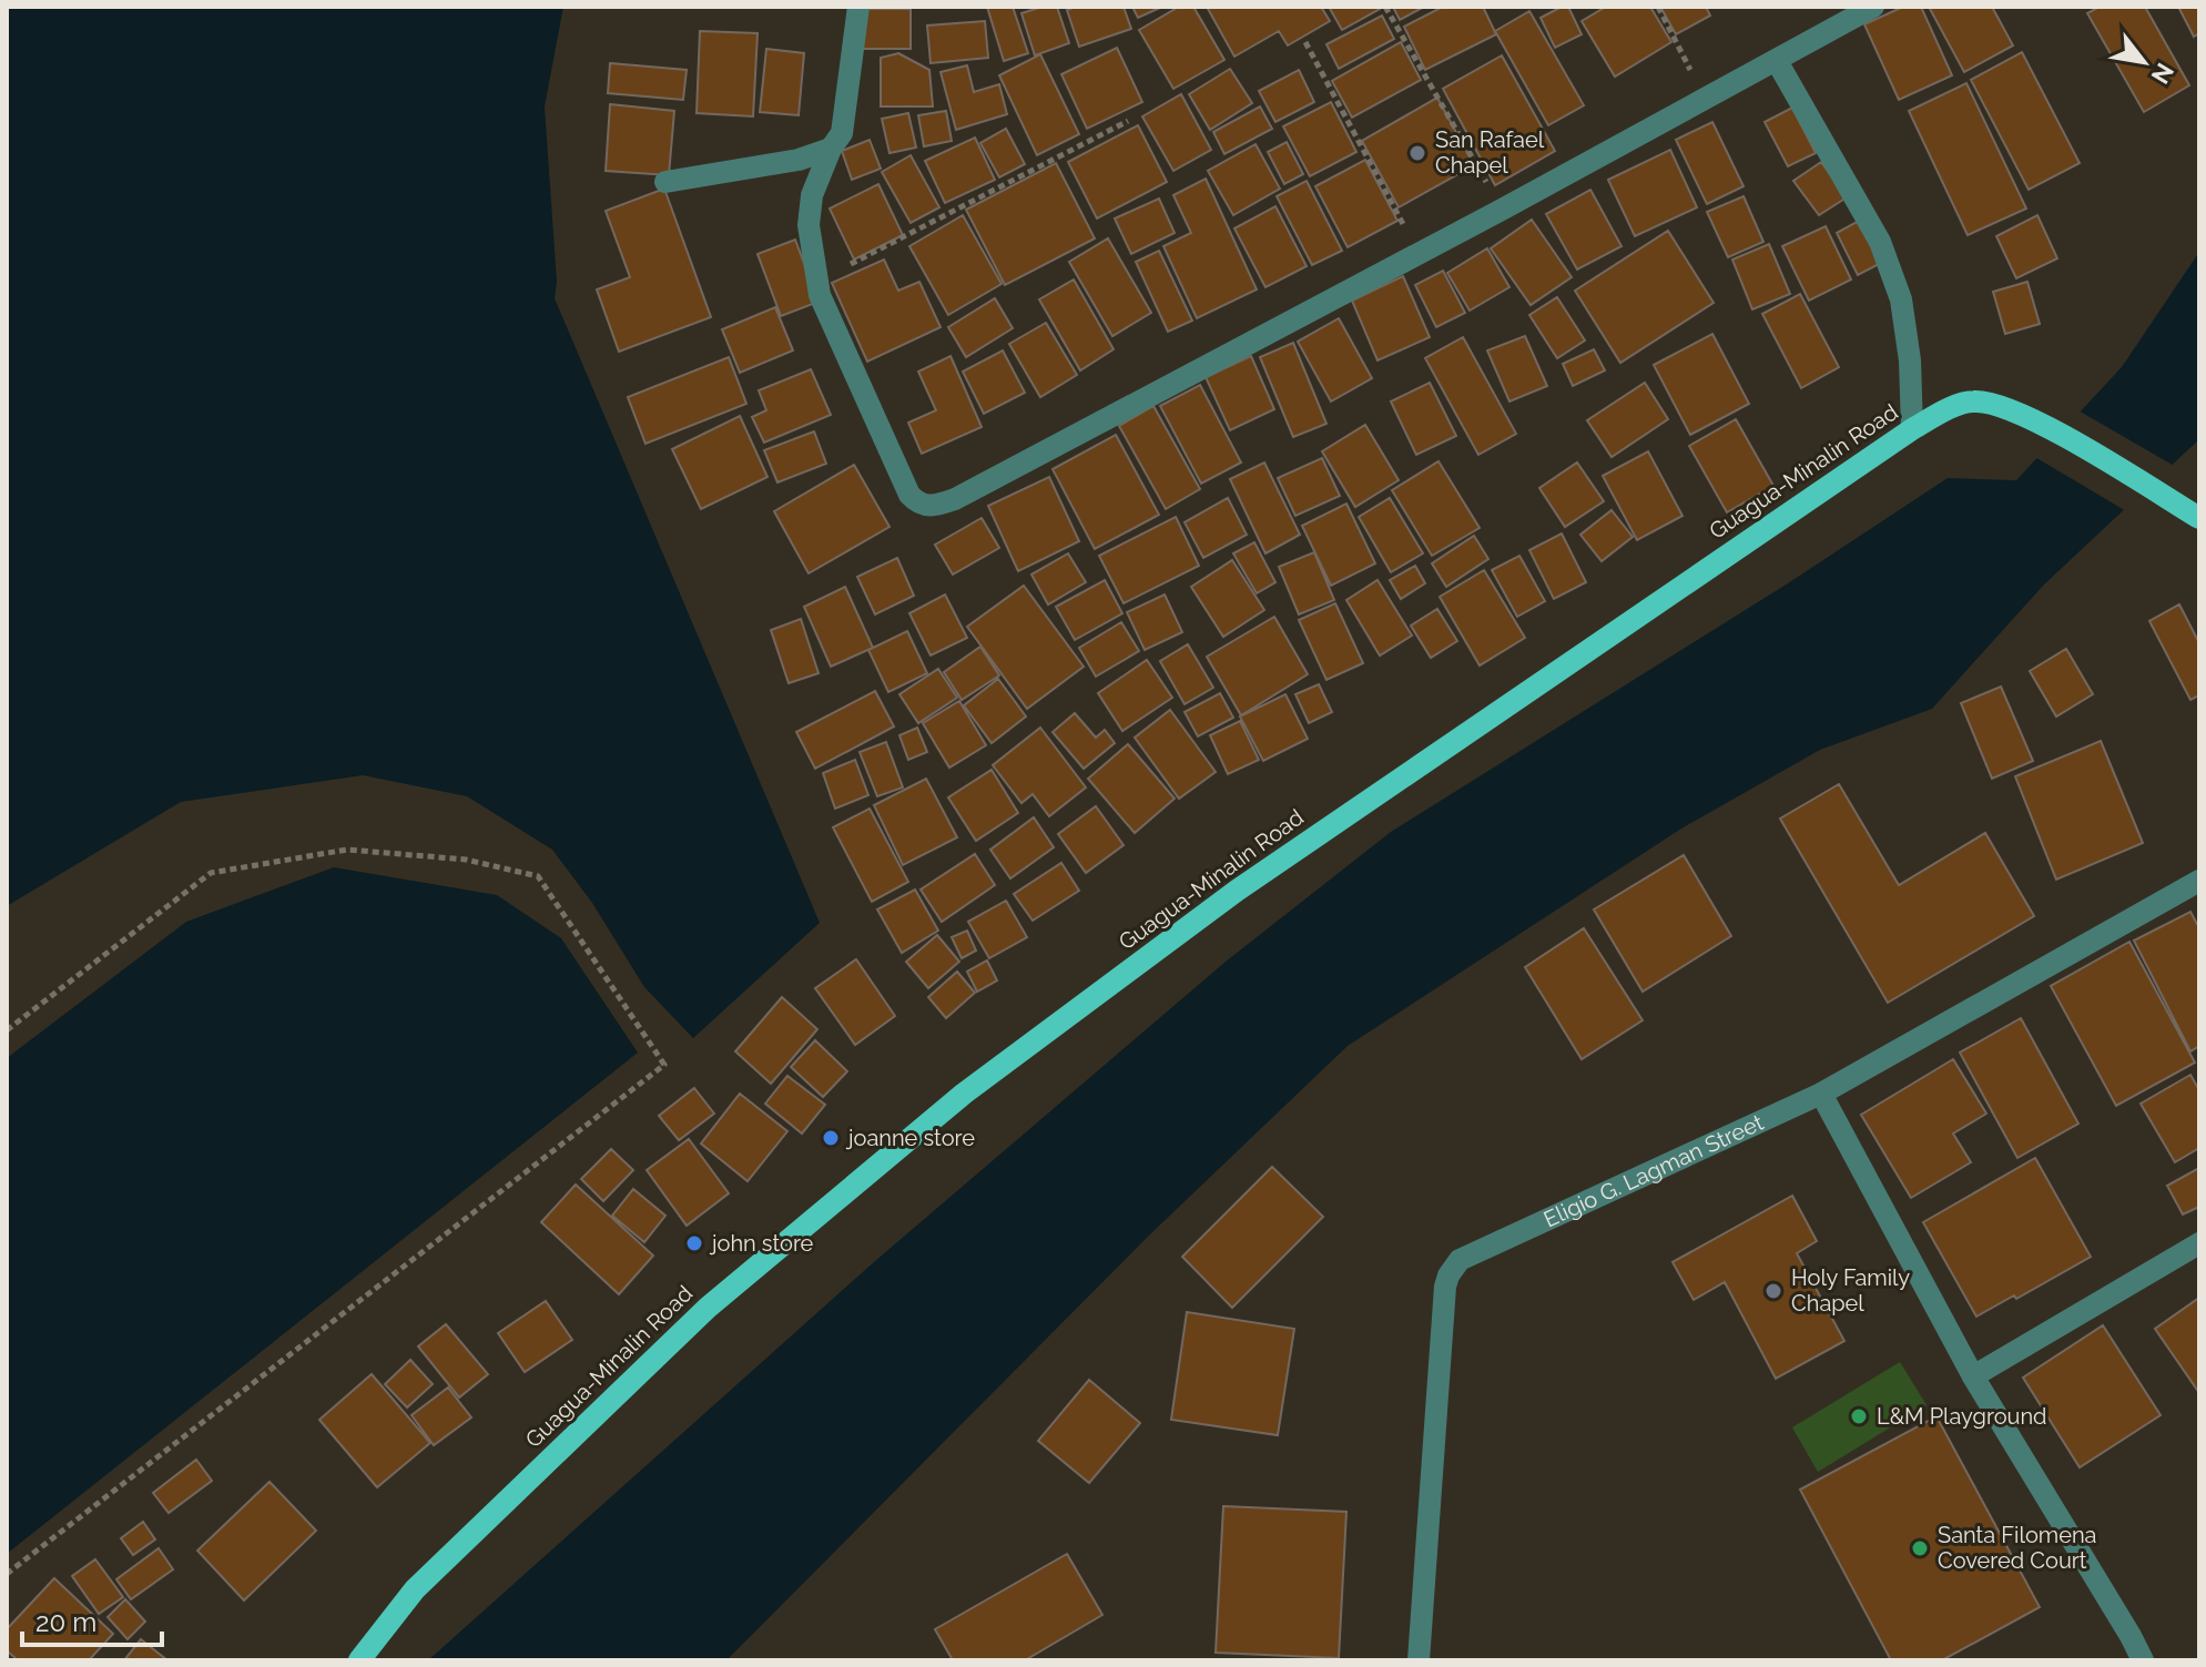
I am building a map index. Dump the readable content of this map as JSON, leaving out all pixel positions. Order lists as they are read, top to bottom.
{
  "streets": {
    "main road": ["Guagua-Minalin Road"],
    "street": ["Eligio G. Lagman Street"]
  },
  "places": [
    "San Rafael Chapel",
    "joanne store",
    "john store",
    "Holy Family Chapel",
    "L&M Playground",
    "Santa Filomena Covered Court"
  ],
  "scale_bar": "20 m",
  "north": "bottom right"
}
